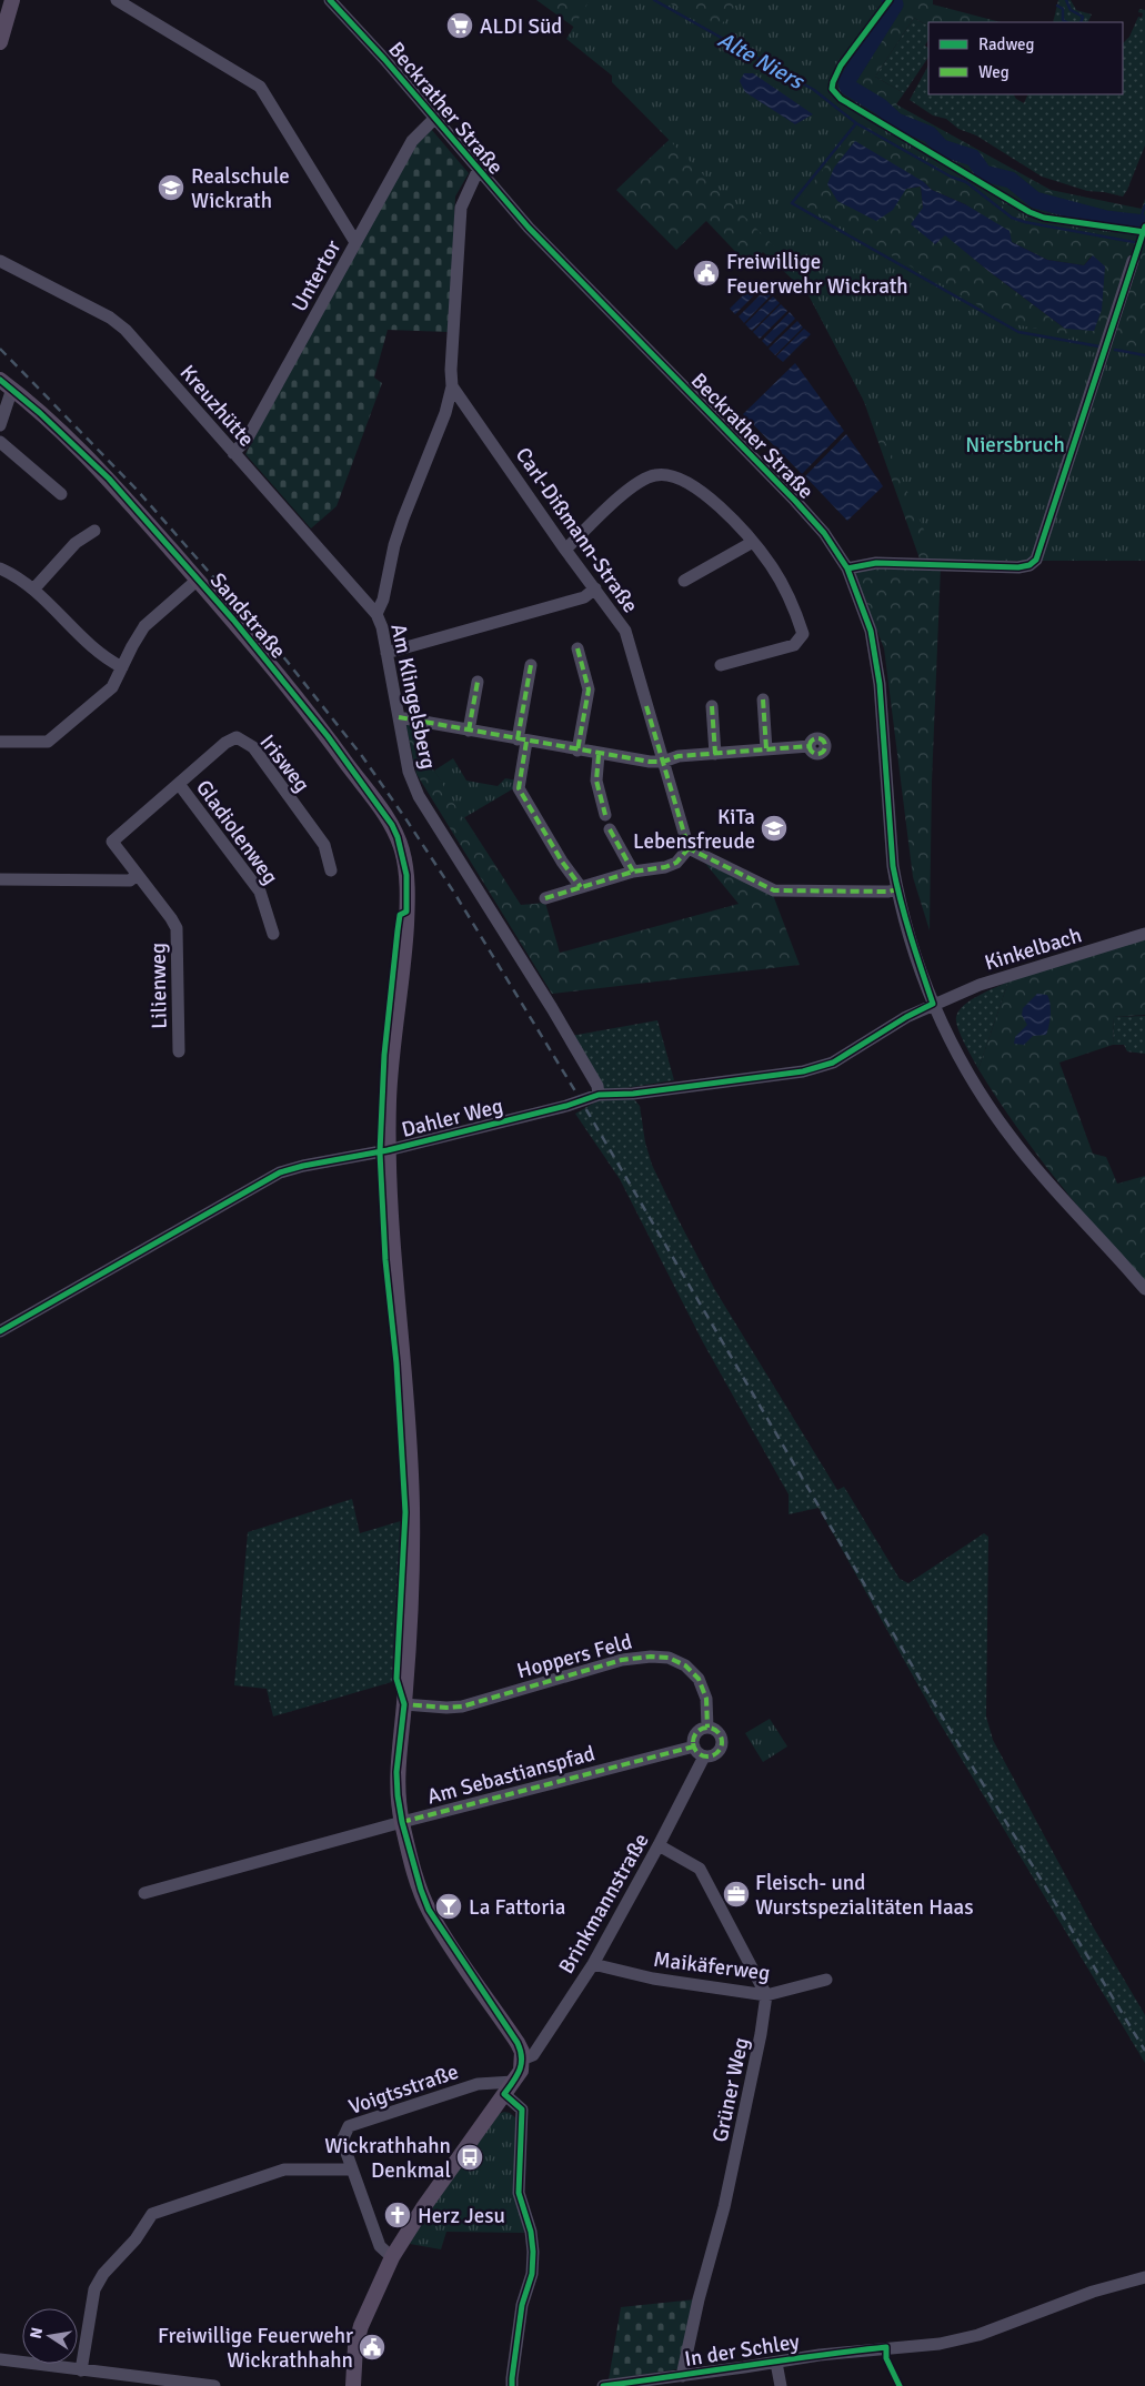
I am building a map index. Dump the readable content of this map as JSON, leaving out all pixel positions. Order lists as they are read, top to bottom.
{
  "streets": {
    "main road": ["Sandstraße"],
    "street": [
      "Beckrather Straße",
      "Untertor",
      "Kreuzhütte",
      "Carl-Dißmann-Straße",
      "Am Klingelsberg",
      "Irisweg",
      "Gladiolenweg",
      "Kinkelbach",
      "Lilienweg",
      "Dahler Weg",
      "Hoppers Feld",
      "Am Sebastianspfad",
      "Brinkmannstraße",
      "Maikäferweg",
      "Voigtsstraße",
      "Grüner Weg",
      "In der Schley"
    ]
  },
  "crossings": [
    ["Beckrather Straße", "Untertor"],
    ["Beckrather Straße", "Am Klingelsberg"],
    ["Beckrather Straße", "Kinkelbach"],
    ["Beckrather Straße", "Dahler Weg"],
    ["Untertor", "Kreuzhütte"],
    ["Kreuzhütte", "Am Klingelsberg"],
    ["Carl-Dißmann-Straße", "Am Klingelsberg"],
    ["Sandstraße", "Dahler Weg"],
    ["Sandstraße", "Hoppers Feld"],
    ["Sandstraße", "Am Sebastianspfad"],
    ["Sandstraße", "Brinkmannstraße"],
    ["Am Klingelsberg", "Dahler Weg"],
    ["Irisweg", "Gladiolenweg"],
    ["Irisweg", "Lilienweg"],
    ["Kinkelbach", "Dahler Weg"],
    ["Hoppers Feld", "Am Sebastianspfad"],
    ["Hoppers Feld", "Brinkmannstraße"],
    ["Am Sebastianspfad", "Brinkmannstraße"],
    ["Brinkmannstraße", "Maikäferweg"],
    ["Maikäferweg", "Grüner Weg"],
    ["Grüner Weg", "In der Schley"]
  ],
  "water": ["Alte Niers"],
  "parks": ["Niersbruch"],
  "places": {
    "supermarket": ["ALDI Süd"],
    "school or university": ["Realschule Wickrath", "KiTa Lebensfreude"],
    "public building": ["Freiwillige Feuerwehr Wickrath", "Freiwillige Feuerwehr Wickrathhahn"],
    "office": ["Fleisch- und Wurstspezialitäten Haas"],
    "bar": ["La Fattoria"],
    "bus stop": ["Wickrathhahn Denkmal"],
    "church": ["Herz Jesu"]
  },
  "legend": ["Radweg", "Weg"],
  "north": "left"
}
